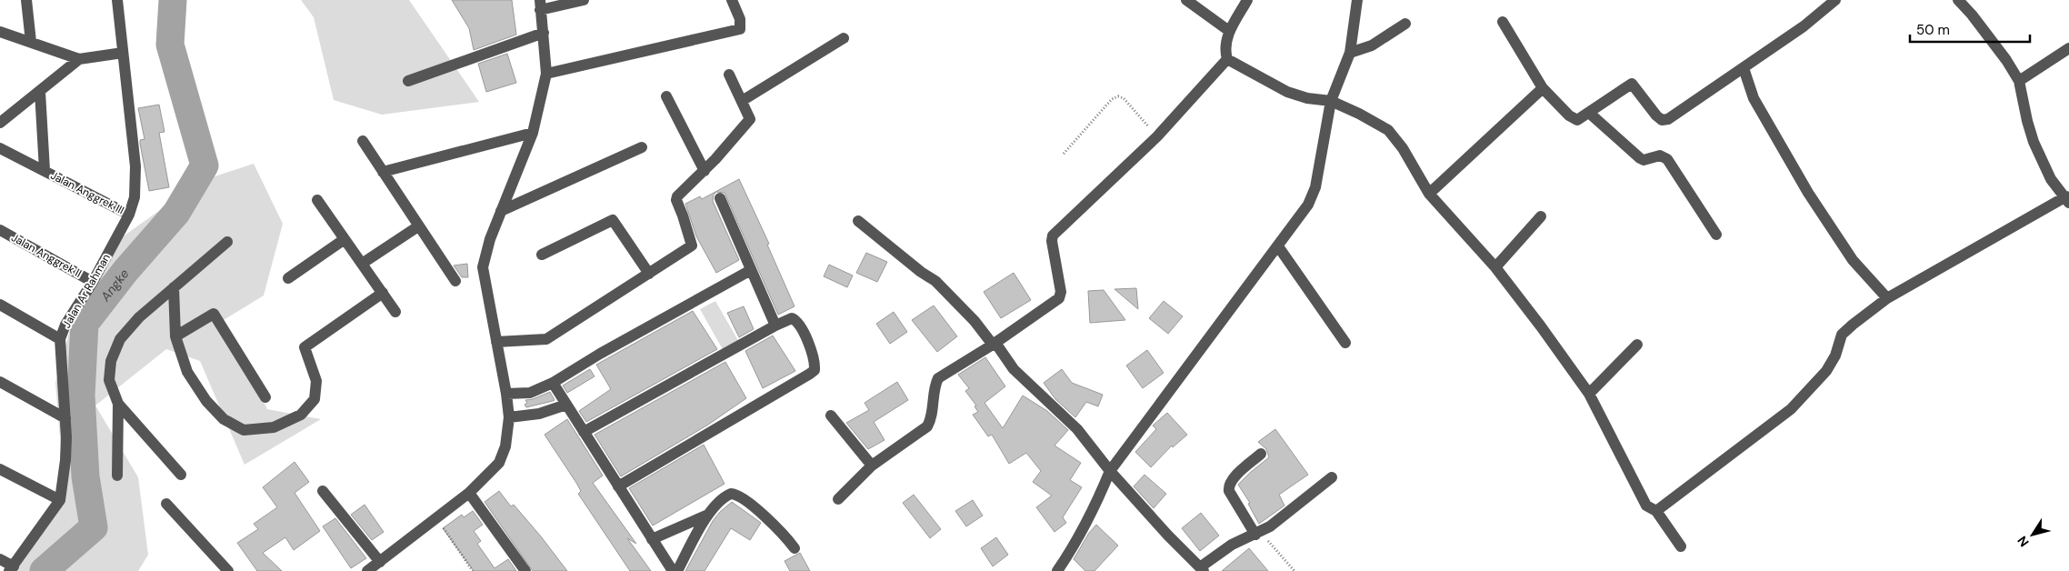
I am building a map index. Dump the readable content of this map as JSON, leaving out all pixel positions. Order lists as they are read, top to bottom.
{
  "streets": {
    "street": ["Jalan Anggrek III", "Jalan Anggrek II", "Jalan Ar Rahman"]
  },
  "crossings": [
    ["Jalan Anggrek III", "Jalan Ar Rahman"],
    ["Jalan Anggrek II", "Jalan Ar Rahman"]
  ],
  "water": ["Angke"],
  "scale_bar": "50 m",
  "north": "bottom left"
}
